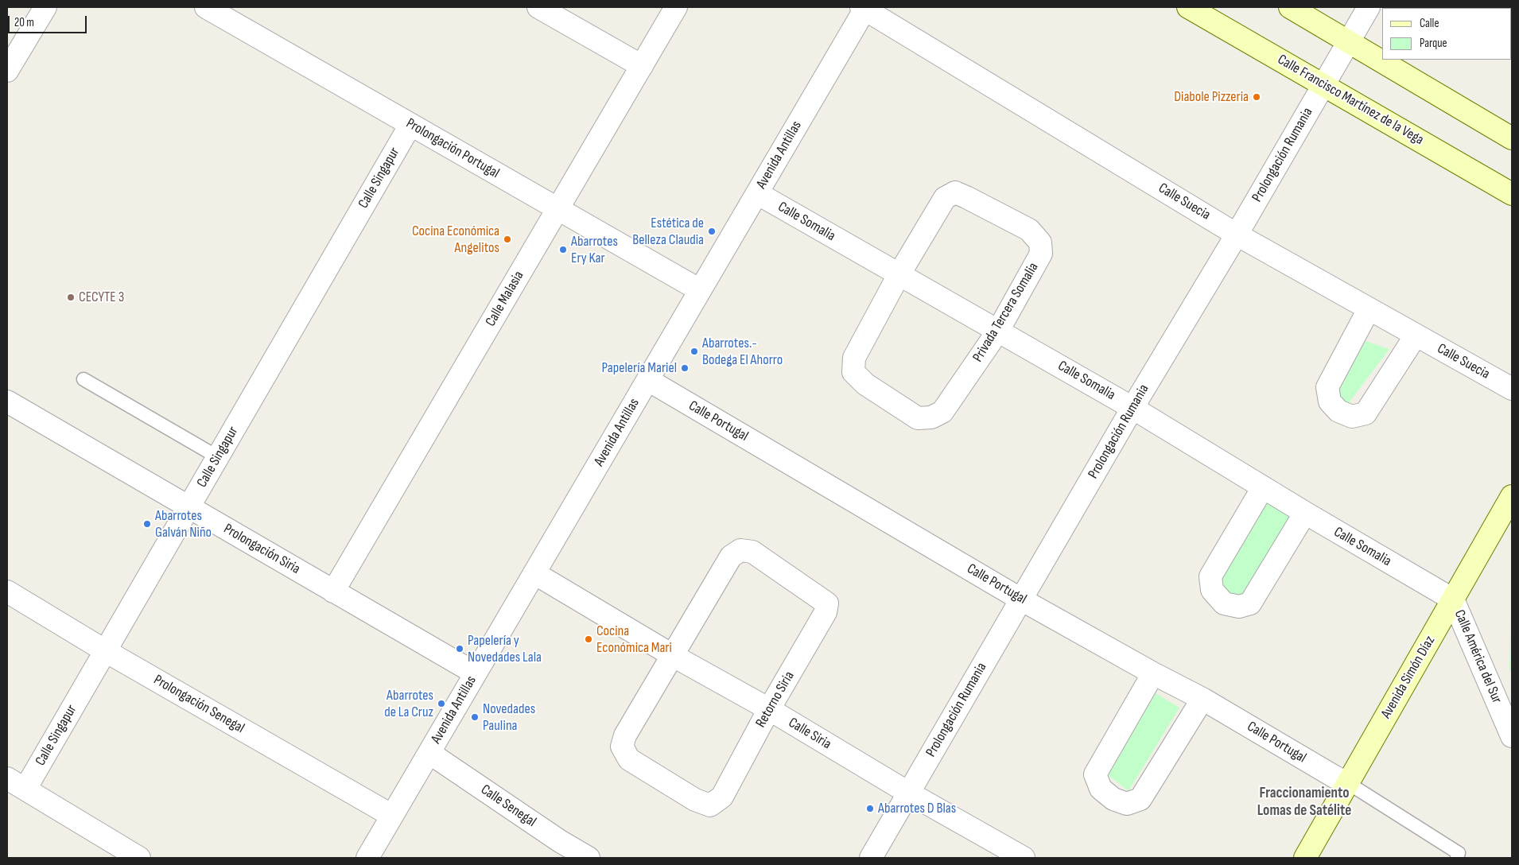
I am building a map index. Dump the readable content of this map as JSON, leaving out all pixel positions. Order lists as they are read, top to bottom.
{
  "streets": {
    "street": [
      "Calle Francisco Martínez de la Vega",
      "Prolongación Portugal",
      "Avenida Antillas",
      "Prolongación Rumania",
      "Calle Singapur",
      "Calle Suecia",
      "Calle Somalia",
      "Calle Malasia",
      "Privada Tercera Somalia",
      "Calle Portugal",
      "Prolongación Siria",
      "Calle América del Sur",
      "Avenida Simón Díaz",
      "Retorno Siria",
      "Prolongación Senegal",
      "Calle Siria",
      "Calle Senegal"
    ]
  },
  "crossings": [
    ["Calle Francisco Martínez de la Vega", "Prolongación Rumania"],
    ["Prolongación Portugal", "Avenida Antillas"],
    ["Prolongación Portugal", "Calle Singapur"],
    ["Prolongación Portugal", "Calle Malasia"],
    ["Avenida Antillas", "Calle Suecia"],
    ["Avenida Antillas", "Calle Somalia"],
    ["Avenida Antillas", "Calle Portugal"],
    ["Avenida Antillas", "Prolongación Siria"],
    ["Avenida Antillas", "Prolongación Senegal"],
    ["Avenida Antillas", "Calle Siria"],
    ["Avenida Antillas", "Calle Senegal"],
    ["Prolongación Rumania", "Calle Suecia"],
    ["Prolongación Rumania", "Calle Somalia"],
    ["Prolongación Rumania", "Calle Portugal"],
    ["Prolongación Rumania", "Calle Siria"],
    ["Calle Singapur", "Prolongación Siria"],
    ["Calle Singapur", "Prolongación Senegal"],
    ["Calle Somalia", "Privada Tercera Somalia"],
    ["Calle Somalia", "Calle América del Sur"],
    ["Calle Somalia", "Avenida Simón Díaz"],
    ["Calle Malasia", "Prolongación Siria"],
    ["Calle Portugal", "Avenida Simón Díaz"],
    ["Calle América del Sur", "Avenida Simón Díaz"],
    ["Retorno Siria", "Calle Siria"]
  ],
  "districts": ["Fraccionamiento Lomas de Satélite"],
  "places": [
    "Diabole Pizzeria",
    "Estética de Belleza Claudia",
    "Cocina Económica Angelitos",
    "Abarrotes Ery Kar",
    "CECYTE 3",
    "Abarrotes.- Bodega El Ahorro",
    "Papelería Mariel",
    "Abarrotes Galván Niño",
    "Cocina Económica Mari",
    "Papelería y Novedades Lala",
    "Abarrotes de La Cruz",
    "Novedades Paulina",
    "Abarrotes D Blas"
  ],
  "legend": ["Calle", "Parque"],
  "scale_bar": "20 m"
}
